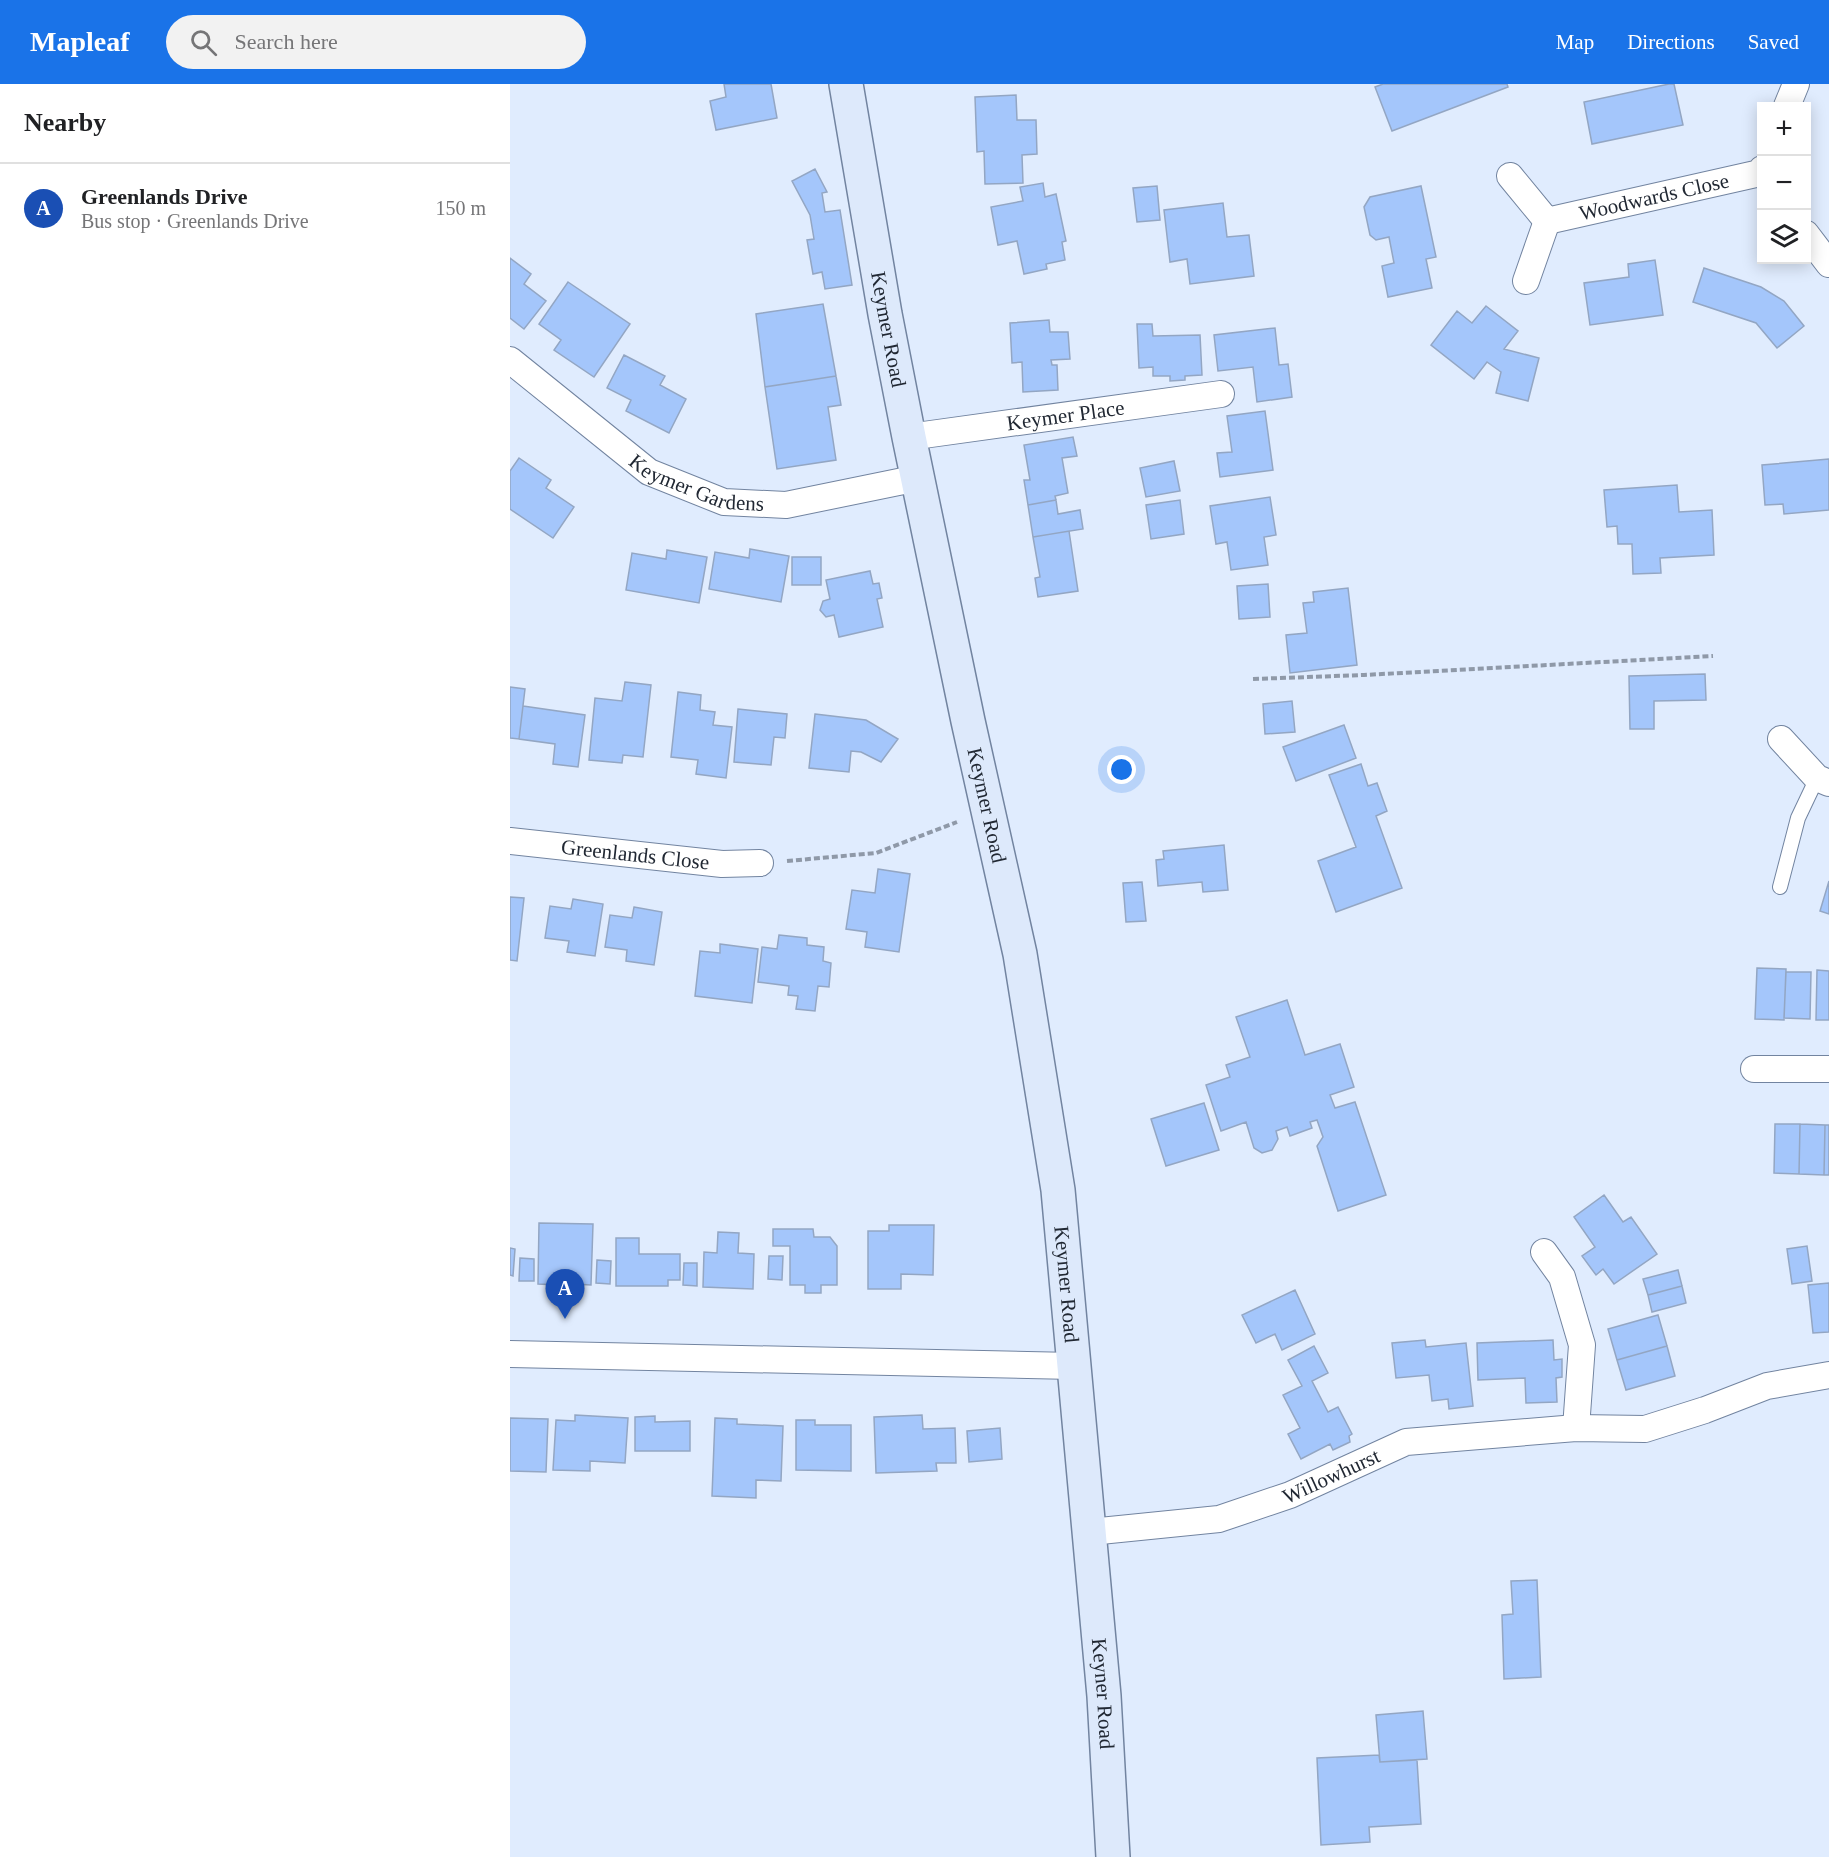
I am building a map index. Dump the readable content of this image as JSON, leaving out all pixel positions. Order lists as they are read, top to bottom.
{
  "streets": {
    "street": [
      "Woodwards Close",
      "Keymer Road",
      "Keymer Place",
      "Keymer Gardens",
      "Greenlands Close",
      "Willowhurst",
      "Keyner Road"
    ]
  },
  "crossings": [
    ["Keymer Road", "Keymer Place"],
    ["Keymer Road", "Keymer Gardens"],
    ["Keymer Road", "Willowhurst"],
    ["Keymer Road", "Keyner Road"],
    ["Willowhurst", "Keyner Road"]
  ],
  "page": {
    "header": "Mapleaf",
    "search": "Search here",
    "nav": ["Map", "Directions", "Saved"],
    "heading": "Nearby",
    "map_buttons": ["+", "−"],
    "list": [
      {
        "mark": "A",
        "name": "Greenlands Drive",
        "note": "Bus stop · Greenlands Drive",
        "value": "150 m"
      }
    ],
    "pins": "A"
  }
}
